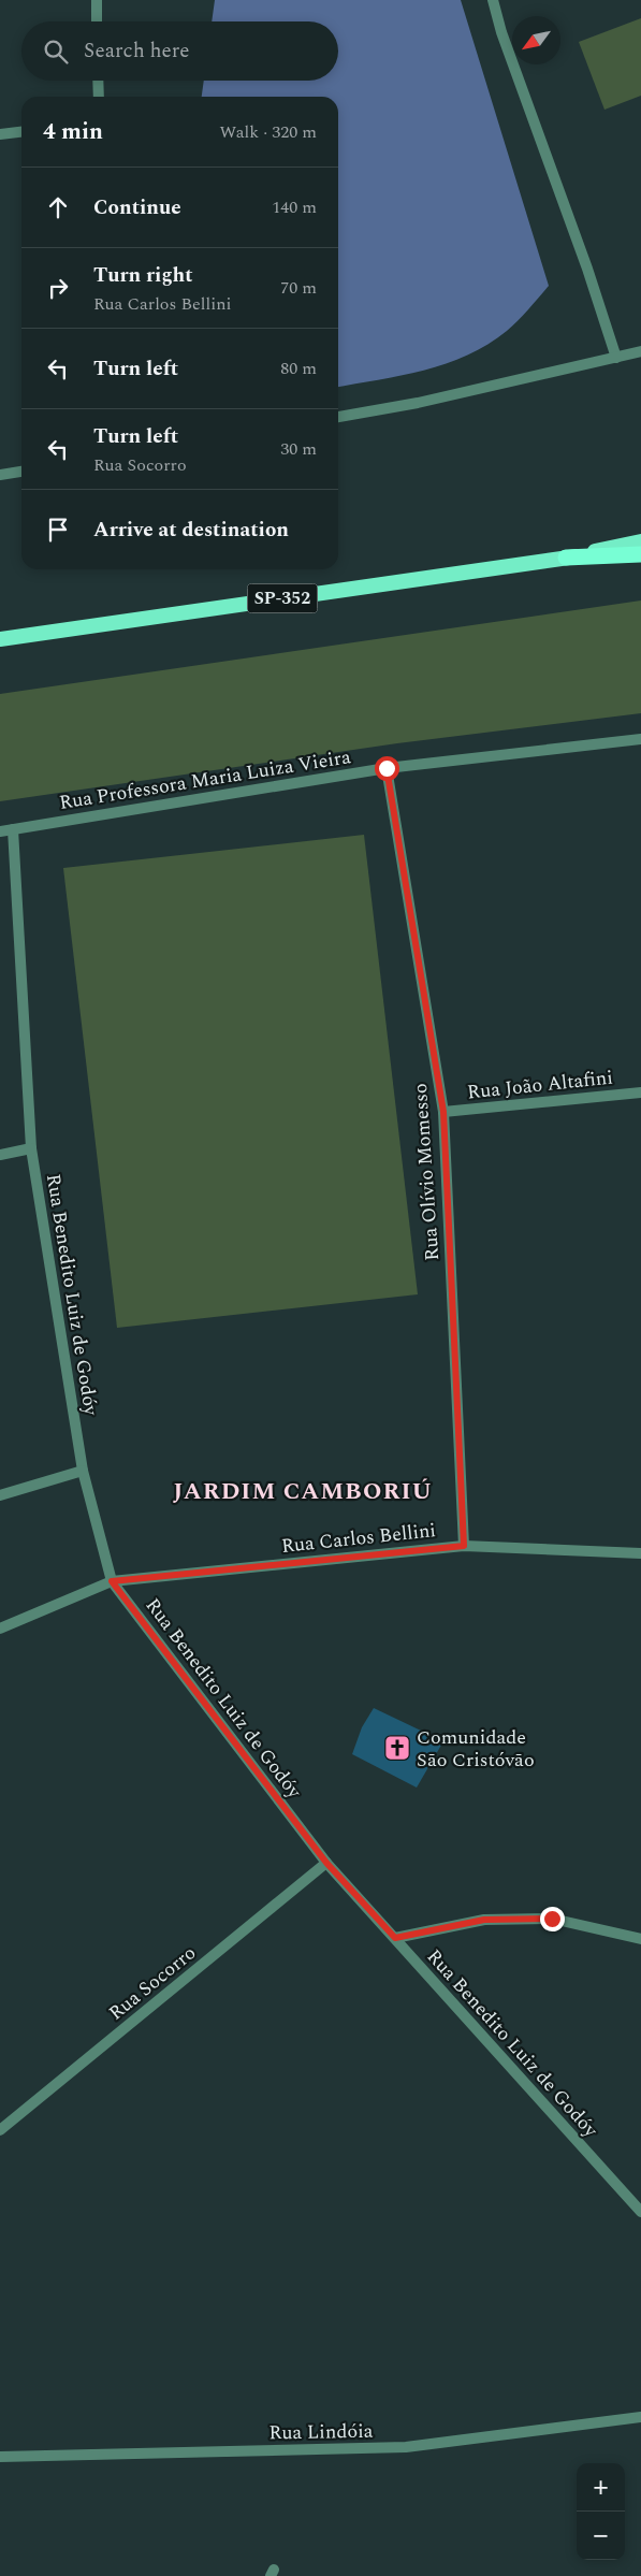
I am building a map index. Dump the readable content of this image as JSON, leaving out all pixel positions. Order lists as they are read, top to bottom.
{
  "streets": {
    "highway": ["SP-352"],
    "street": [
      "Rua Professora Maria Luiza Vieira",
      "Rua João Altafini",
      "Rua Olívio Momesso",
      "Rua Benedito Luiz de Godóy",
      "Rua Carlos Bellini",
      "Rua Socorro",
      "Rua Lindóia"
    ]
  },
  "crossings": [
    ["Rua Professora Maria Luiza Vieira", "Rua Olívio Momesso"],
    ["Rua Professora Maria Luiza Vieira", "Rua Benedito Luiz de Godóy"],
    ["Rua João Altafini", "Rua Olívio Momesso"],
    ["Rua Olívio Momesso", "Rua Carlos Bellini"],
    ["Rua Benedito Luiz de Godóy", "Rua Carlos Bellini"],
    ["Rua Benedito Luiz de Godóy", "Rua Socorro"]
  ],
  "districts": ["JARDIM CAMBORIÚ"],
  "places": {
    "church": ["Comunidade São Cristóvão"]
  },
  "north": "bottom left",
  "page": {
    "search": "Search here",
    "heading": ["4 min", "Walk · 320 m"],
    "list": [
      ["Continue", "140 m"],
      ["Turn right", "Rua Carlos Bellini", "70 m"],
      ["Turn left", "80 m"],
      ["Turn left", "Rua Socorro", "30 m"],
      "Arrive at destination"
    ],
    "map_buttons": ["+", "−"]
  }
}
